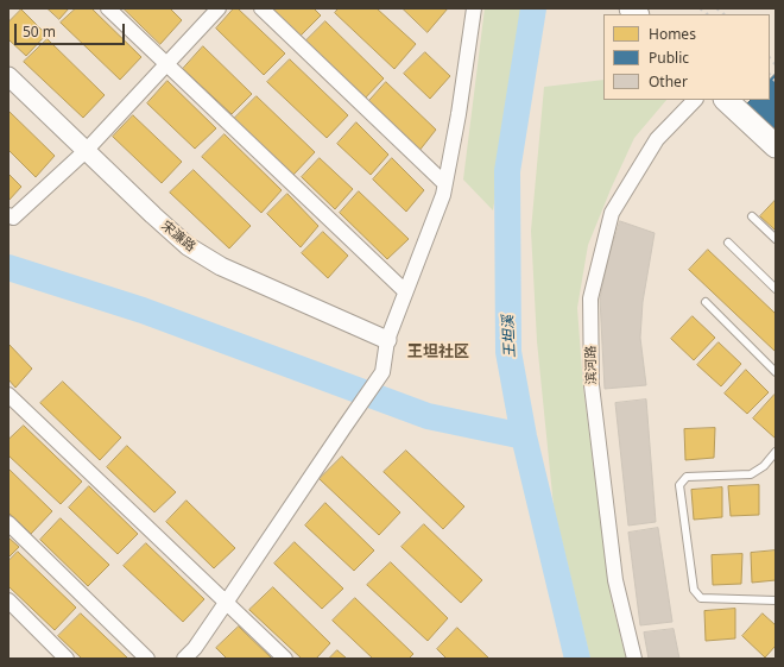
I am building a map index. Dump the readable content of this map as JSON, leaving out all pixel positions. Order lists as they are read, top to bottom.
{
  "streets": {
    "street": ["宋濂路", "滨河路"]
  },
  "districts": ["王坦社区"],
  "water": ["王坦溪"],
  "legend": ["Homes", "Public", "Other"],
  "scale_bar": "50 m"
}
